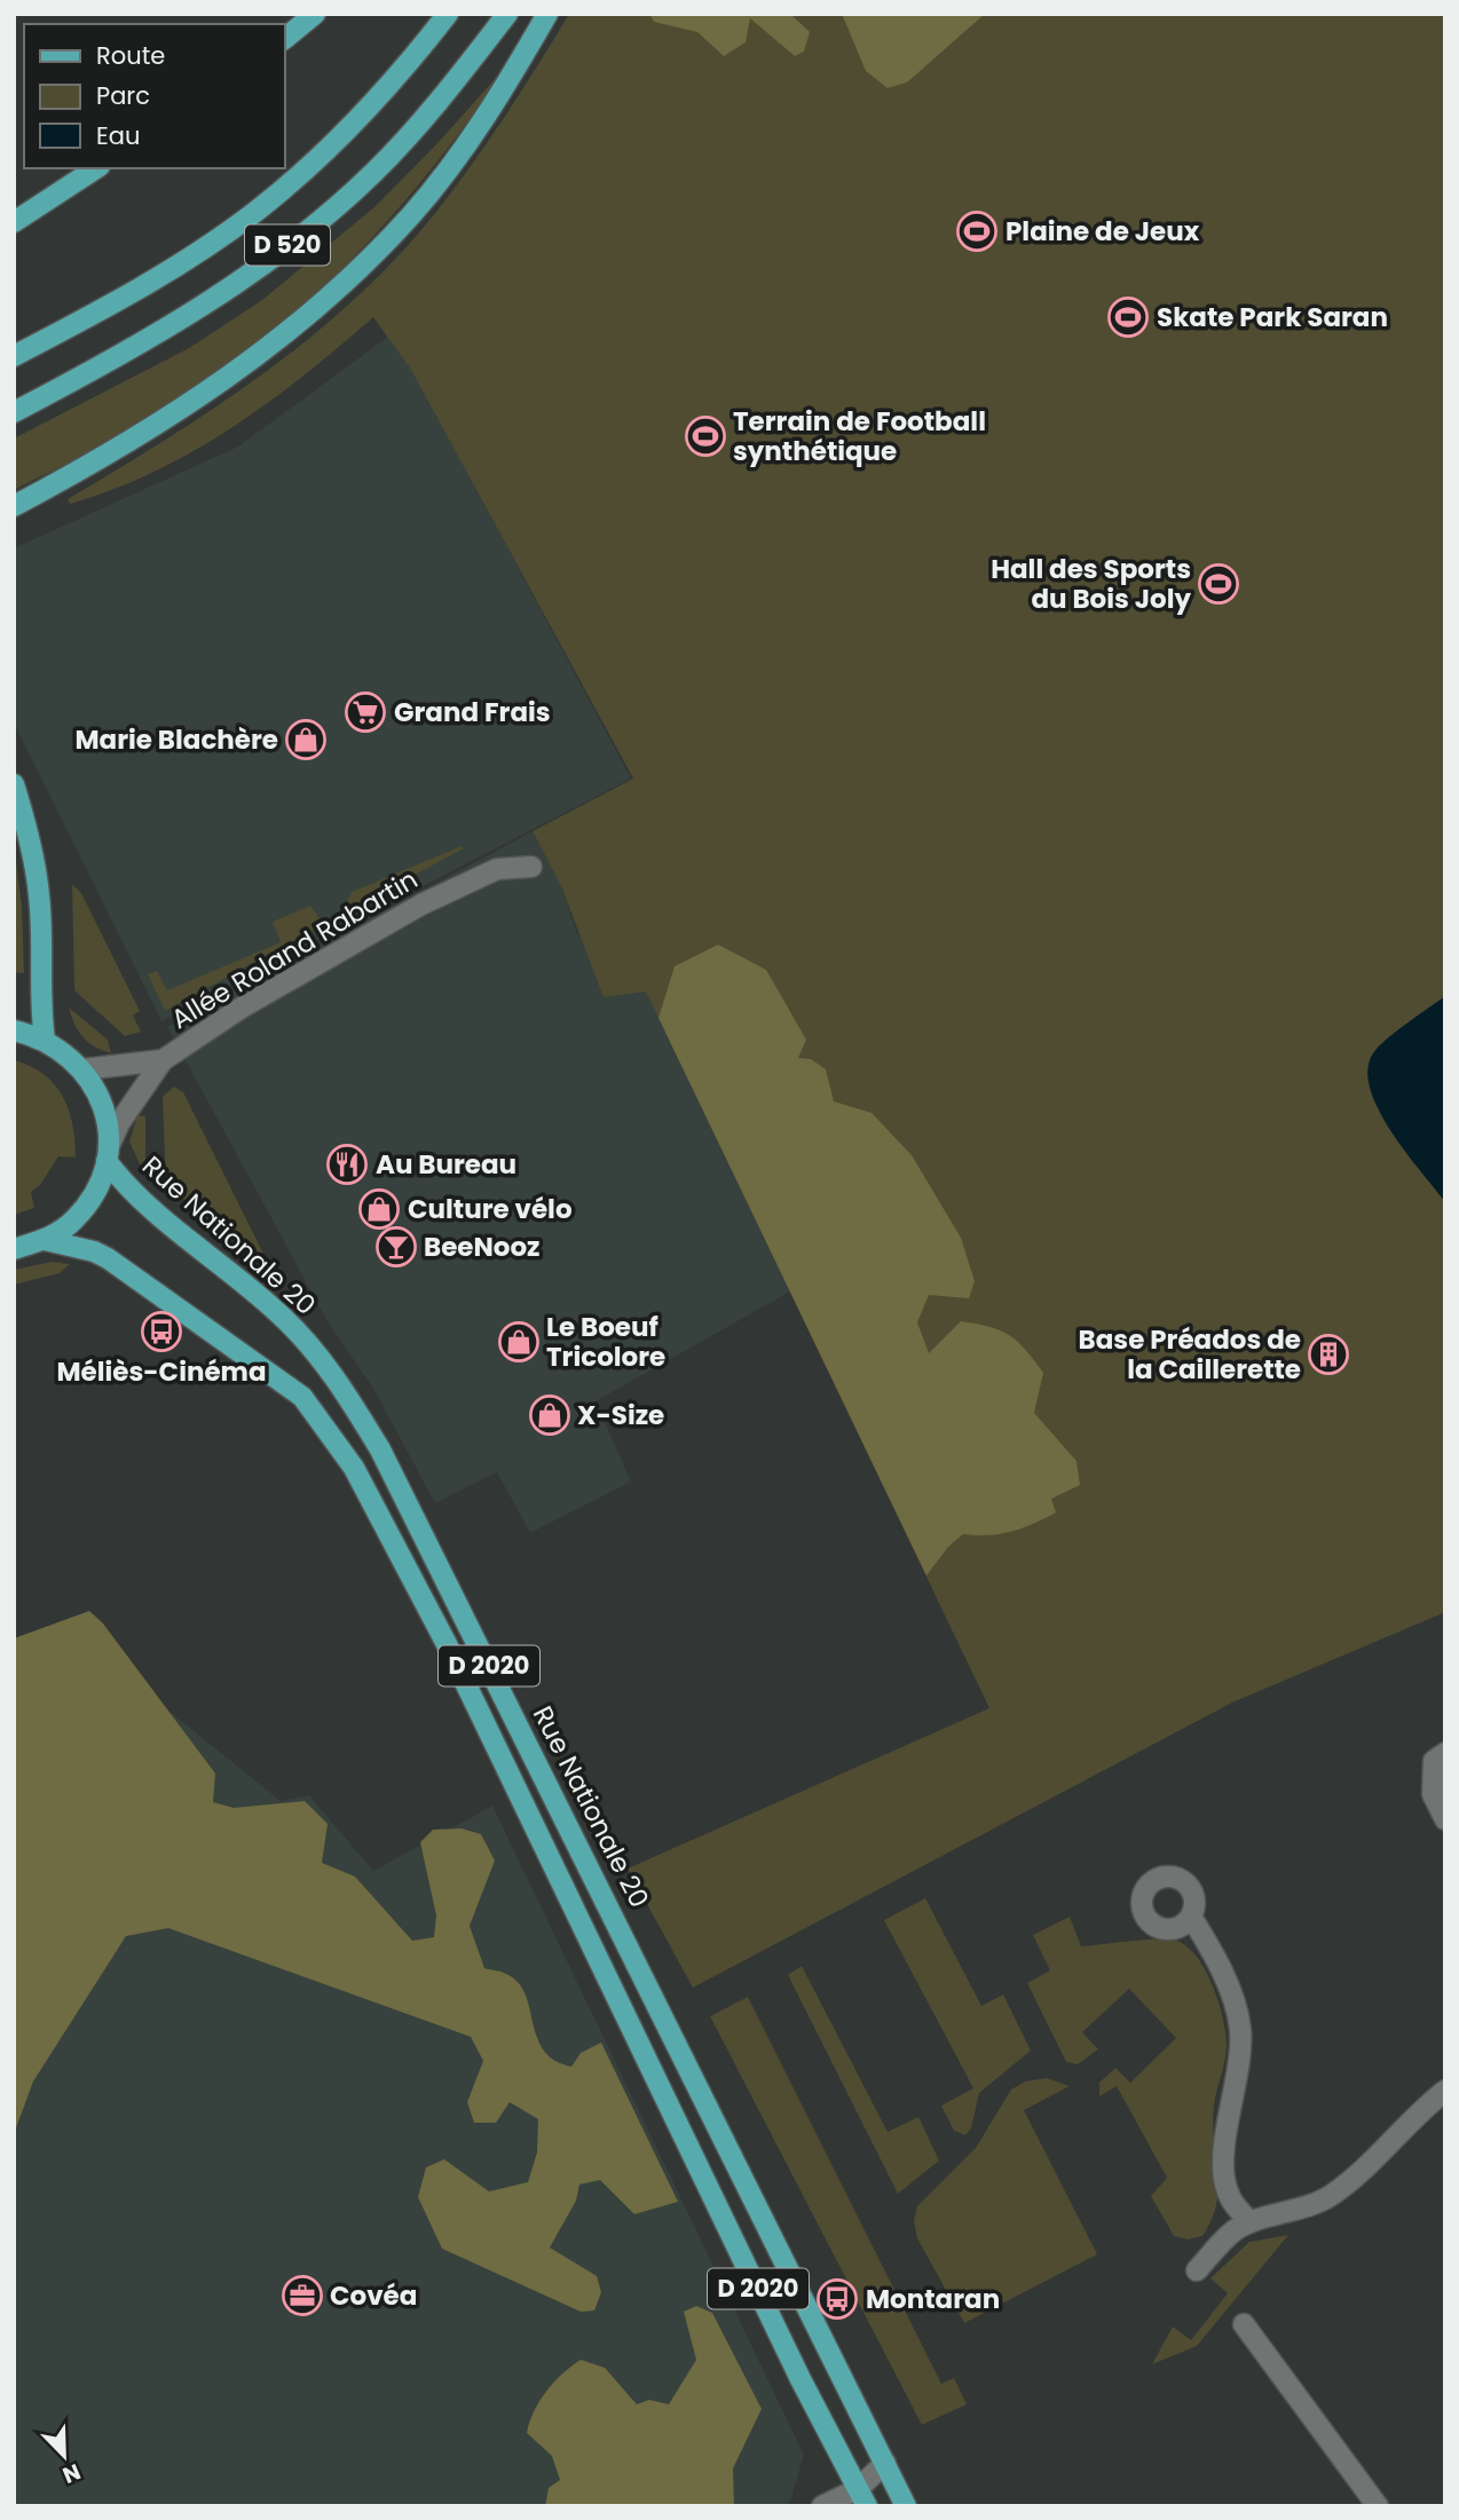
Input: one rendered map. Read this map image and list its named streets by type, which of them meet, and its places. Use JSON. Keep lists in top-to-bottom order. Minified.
{"streets":{"main road":["D 520","Rue Nationale 20","D 2020"],"street":["Allée Roland Rabartin"]},"crossings":[["Allée Roland Rabartin","Rue Nationale 20"],["Rue Nationale 20","D 2020"]],"places":{"sports":["Plaine de Jeux","Skate Park Saran","Terrain de Football synthétique","Hall des Sports du Bois Joly"],"supermarket":["Grand Frais"],"shop":["Marie Blachère","Culture vélo","Le Boeuf Tricolore","X-Size"],"restaurant":["Au Bureau"],"bar":["BeeNooz"],"bus stop":["Méliès-Cinéma","Montaran"],"building":["Base Préados de la Caillerette"],"office":["Covéa"]},"legend":["Route","Parc","Eau"],"north":"bottom right"}
